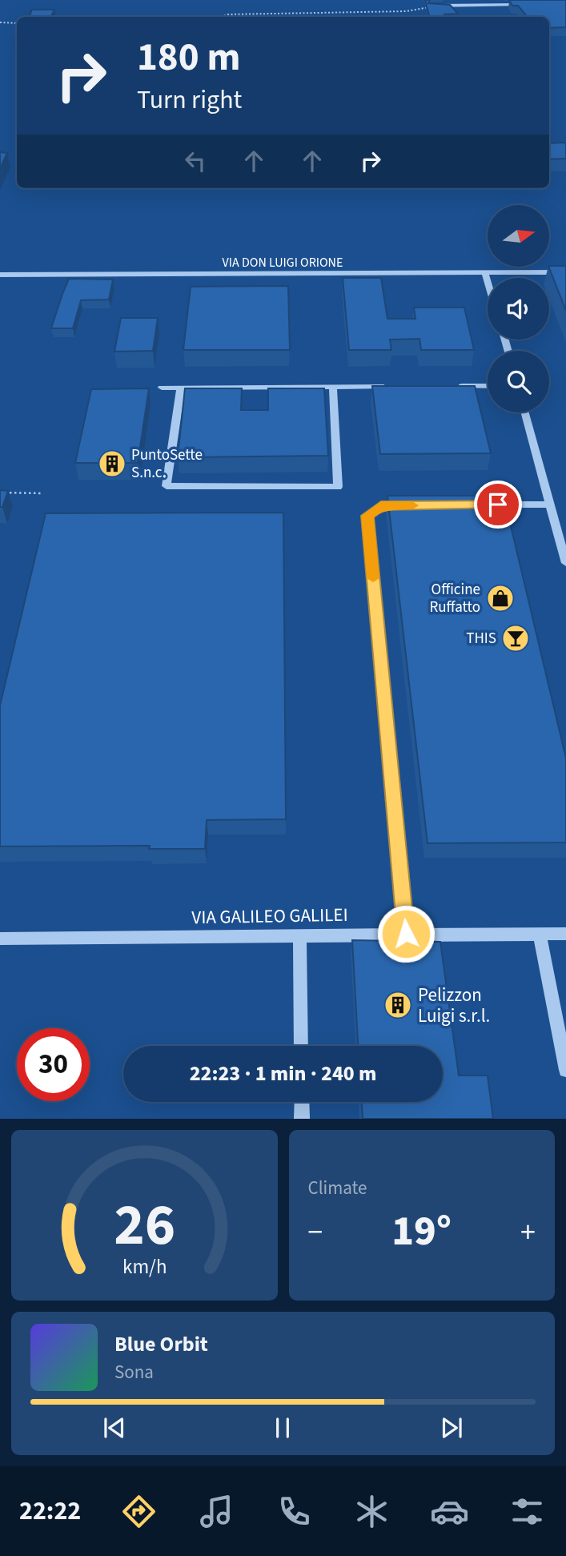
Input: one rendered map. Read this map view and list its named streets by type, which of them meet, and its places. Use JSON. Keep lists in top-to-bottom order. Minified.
{"streets":{"street":["VIA DON LUIGI ORIONE","VIA GALILEO GALILEI"]},"places":{"building":["PuntoSette S.n.c.","Pelizzon Luigi s.r.l."],"shop":["Officine Ruffatto"],"bar":["THIS"]},"north":"right","page":{"turn":["180 m","Turn right"],"limit":"30","trip":"22:23 · 1 min · 240 m","tile":"Climate","heat":["−","19°","+"],"song":["Blue Orbit","Sona"],"tabs":"22:22","gauge":["26","km/h"]}}
